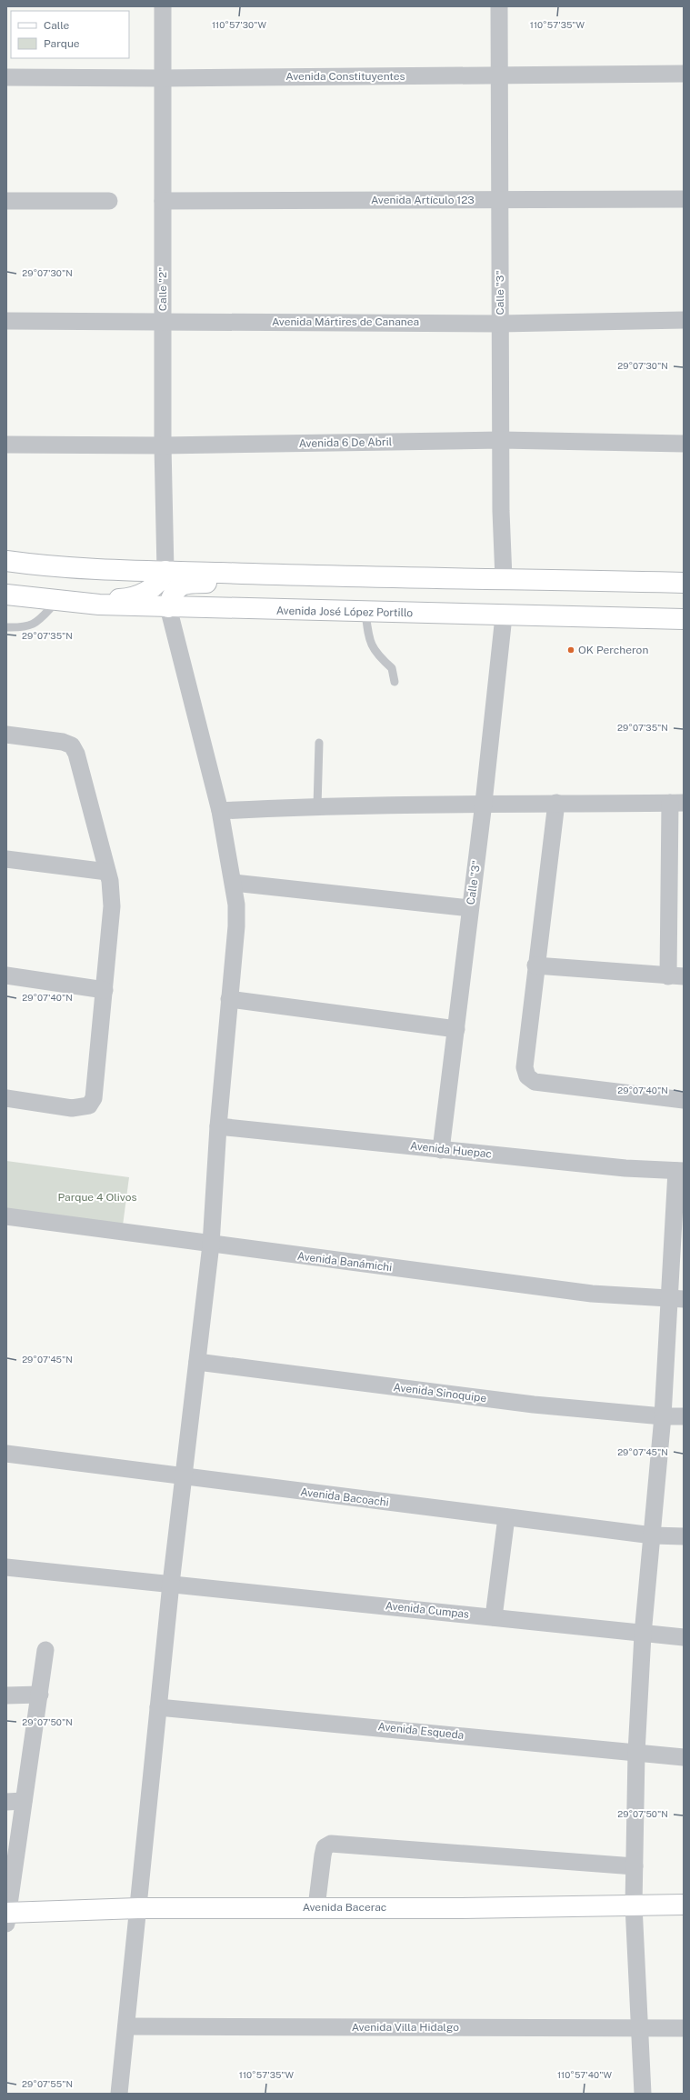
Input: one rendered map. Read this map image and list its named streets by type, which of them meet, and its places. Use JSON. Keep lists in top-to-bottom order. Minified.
{"streets":{"main road":["Avenida José López Portillo","Avenida Bacerac"],"street":["Avenida Constituyentes","Avenida Artículo 123","Calle \"2\"","Calle \"3\"","Avenida Mártires de Cananea","Avenida 6 De Abril","Avenida Huepac","Avenida Banámichi","Avenida Sinoquipe","Avenida Bacoachi","Avenida Cumpas","Avenida Esqueda","Avenida Villa Hidalgo"]},"crossings":[["Avenida Constituyentes","Calle \"2\""],["Avenida Constituyentes","Calle \"3\""],["Avenida Artículo 123","Calle \"2\""],["Avenida Artículo 123","Calle \"3\""],["Calle \"2\"","Avenida Mártires de Cananea"],["Calle \"2\"","Avenida 6 De Abril"],["Calle \"3\"","Avenida Mártires de Cananea"],["Calle \"3\"","Avenida 6 De Abril"],["Calle \"3\"","Avenida José López Portillo"],["Calle \"3\"","Avenida Huepac"]],"parks":["Parque 4 Olivos"],"places":["OK Percheron"],"legend":["Calle","Parque"],"coordinates":["110°57'30\"W","110°57'35\"W","29°07'30\"N","29°07'35\"N","29°07'40\"N","29°07'45\"N","29°07'50\"N","110°57'40\"W","29°07'55\"N"]}
